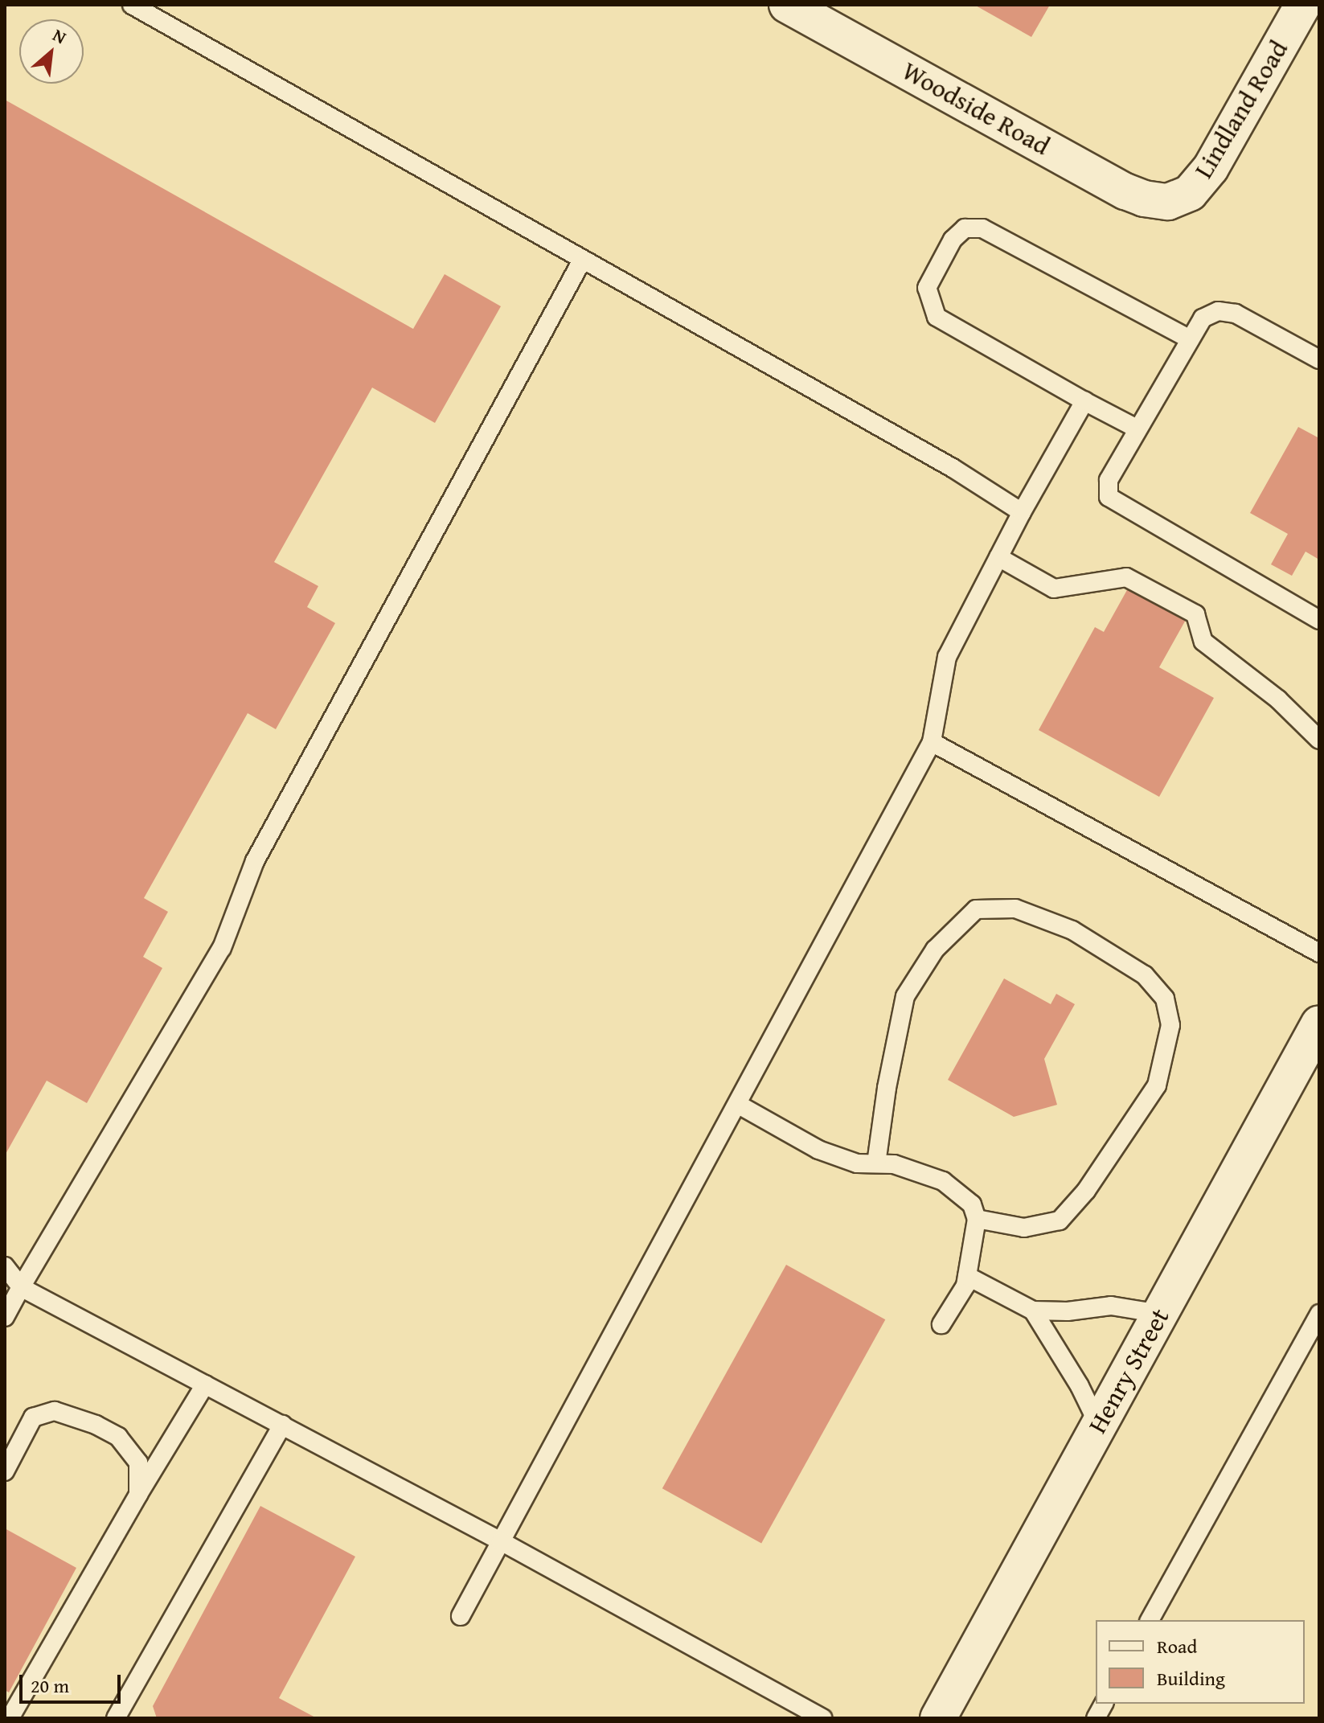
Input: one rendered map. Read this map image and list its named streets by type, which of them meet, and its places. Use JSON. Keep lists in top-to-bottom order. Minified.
{"streets":{"main road":["Woodside Road","Lindland Road","Henry Street"]},"crossings":[["Woodside Road","Lindland Road"]],"legend":["Road","Building"],"scale_bar":"20 m","north":"top right"}
